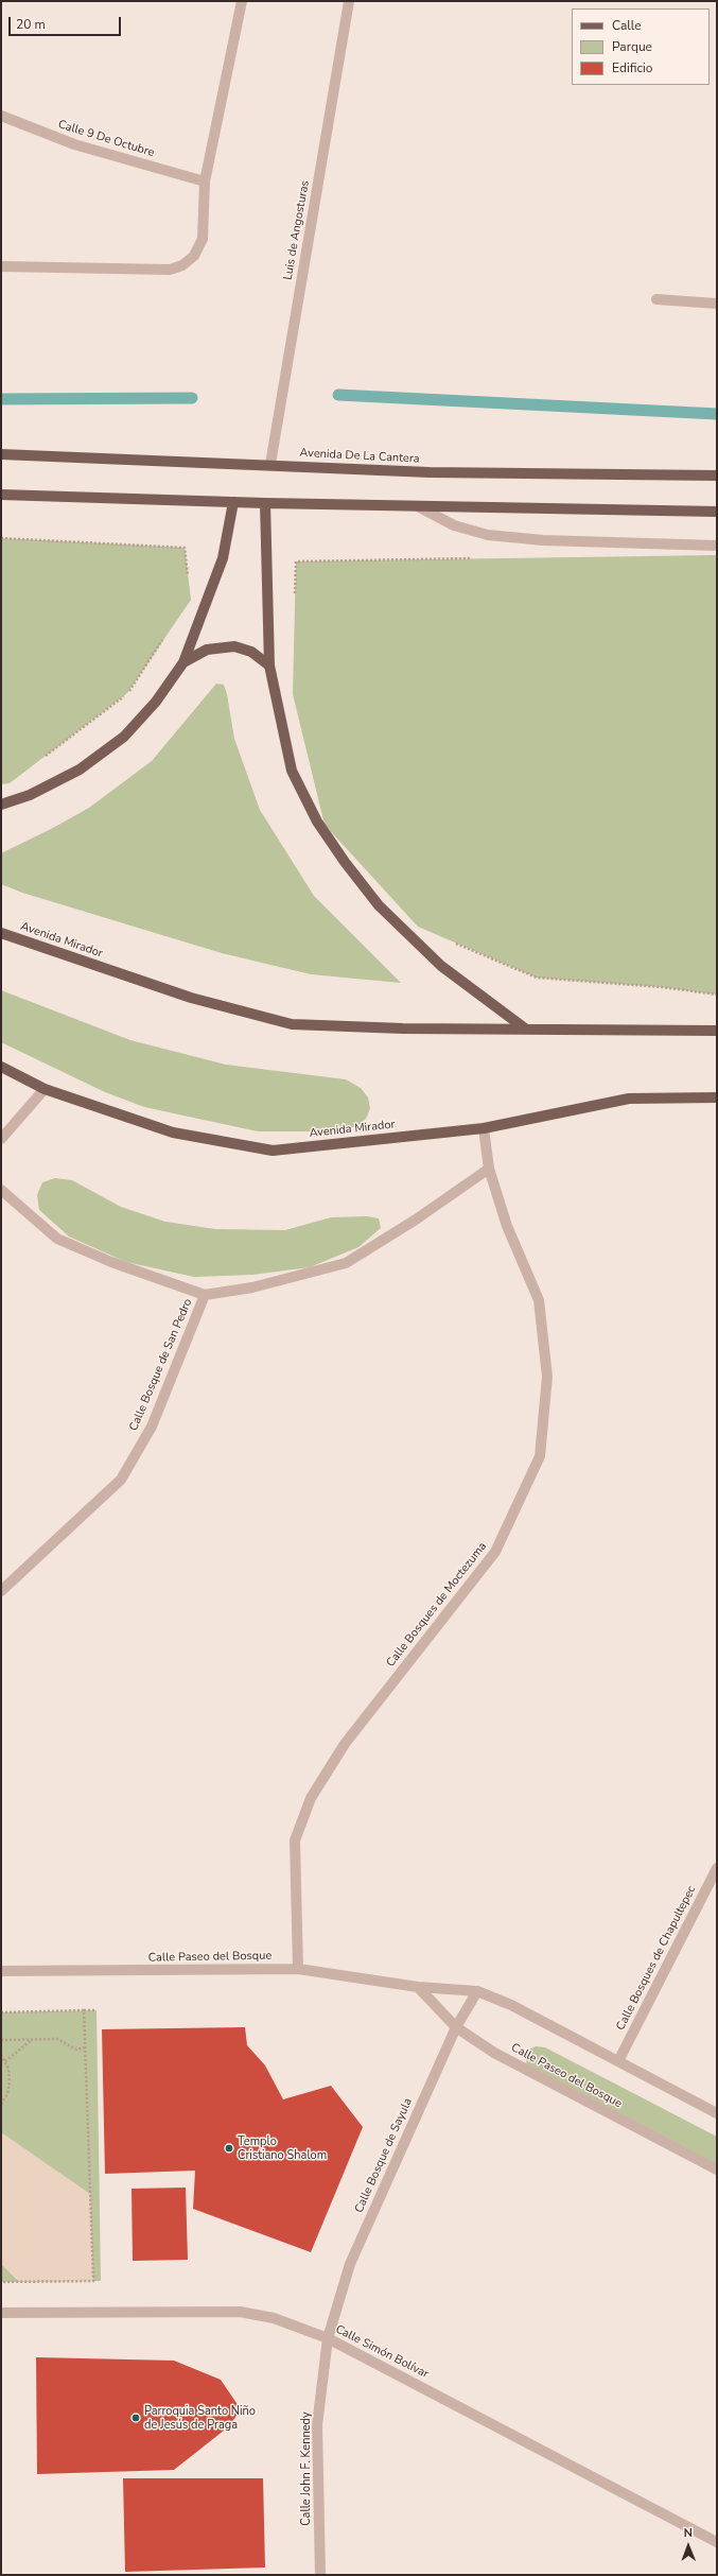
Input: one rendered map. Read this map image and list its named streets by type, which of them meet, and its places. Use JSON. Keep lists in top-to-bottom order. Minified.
{"streets":{"main road":["Avenida De La Cantera","Avenida Mirador"],"street":["Calle 9 De Octubre","Luis de Angosturas","Calle Bosque de San Pedro","Calle Bosques de Moctezuma","Calle Paseo del Bosque","Calle Bosques de Chapultepec","Calle Bosque de Sayula","Calle Simón Bolívar","Calle John F. Kennedy"]},"crossings":[["Luis de Angosturas","Avenida De La Cantera"],["Avenida Mirador","Calle Bosques de Moctezuma"],["Calle Bosques de Moctezuma","Calle Paseo del Bosque"],["Calle Paseo del Bosque","Calle Bosques de Chapultepec"],["Calle Paseo del Bosque","Calle Bosque de Sayula"],["Calle Bosque de Sayula","Calle Simón Bolívar"],["Calle Bosque de Sayula","Calle John F. Kennedy"],["Calle Simón Bolívar","Calle John F. Kennedy"]],"places":["Templo Cristiano Shalom","Parroquia Santo Niño de Jesús de Praga"],"legend":["Calle","Parque","Edificio"],"scale_bar":"20 m","north":"top"}
